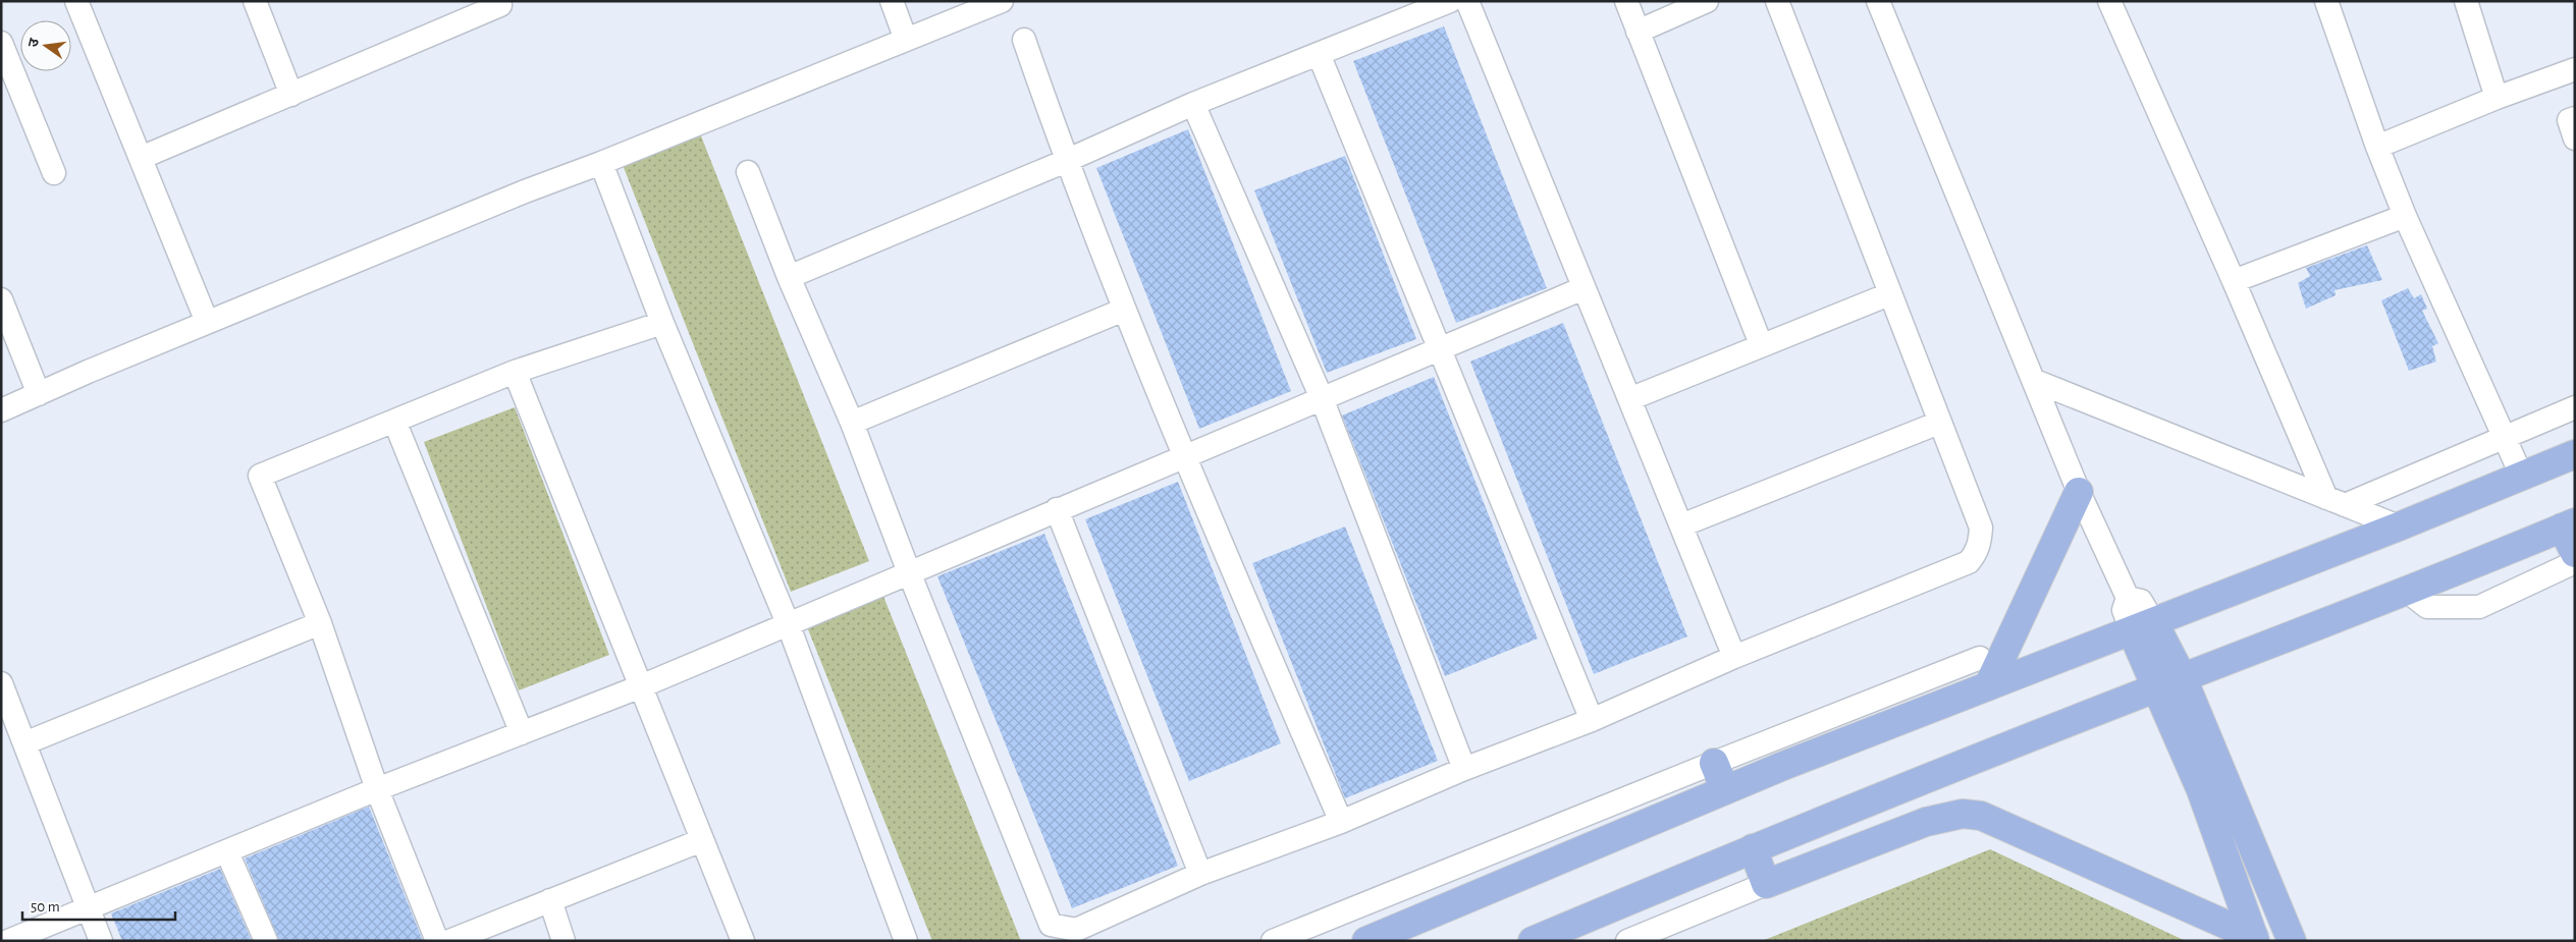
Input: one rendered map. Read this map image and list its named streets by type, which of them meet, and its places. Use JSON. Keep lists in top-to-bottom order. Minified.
{"scale_bar":"50 m","north":"left"}
